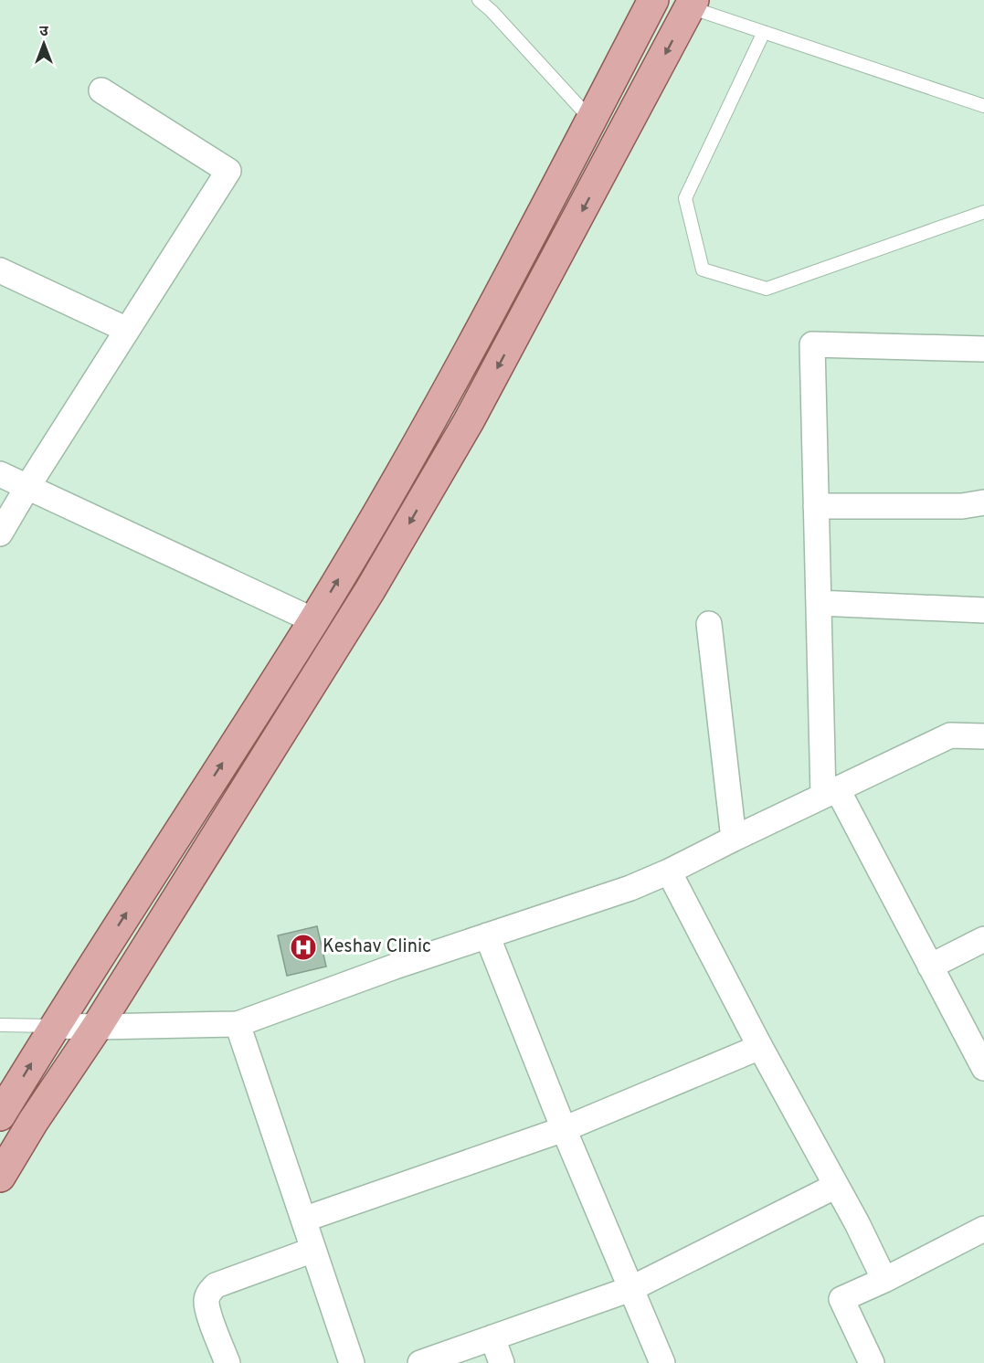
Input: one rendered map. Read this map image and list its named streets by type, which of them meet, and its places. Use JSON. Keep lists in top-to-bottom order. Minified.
{"places":{"hospital":["Keshav Clinic"]},"north":"top"}
